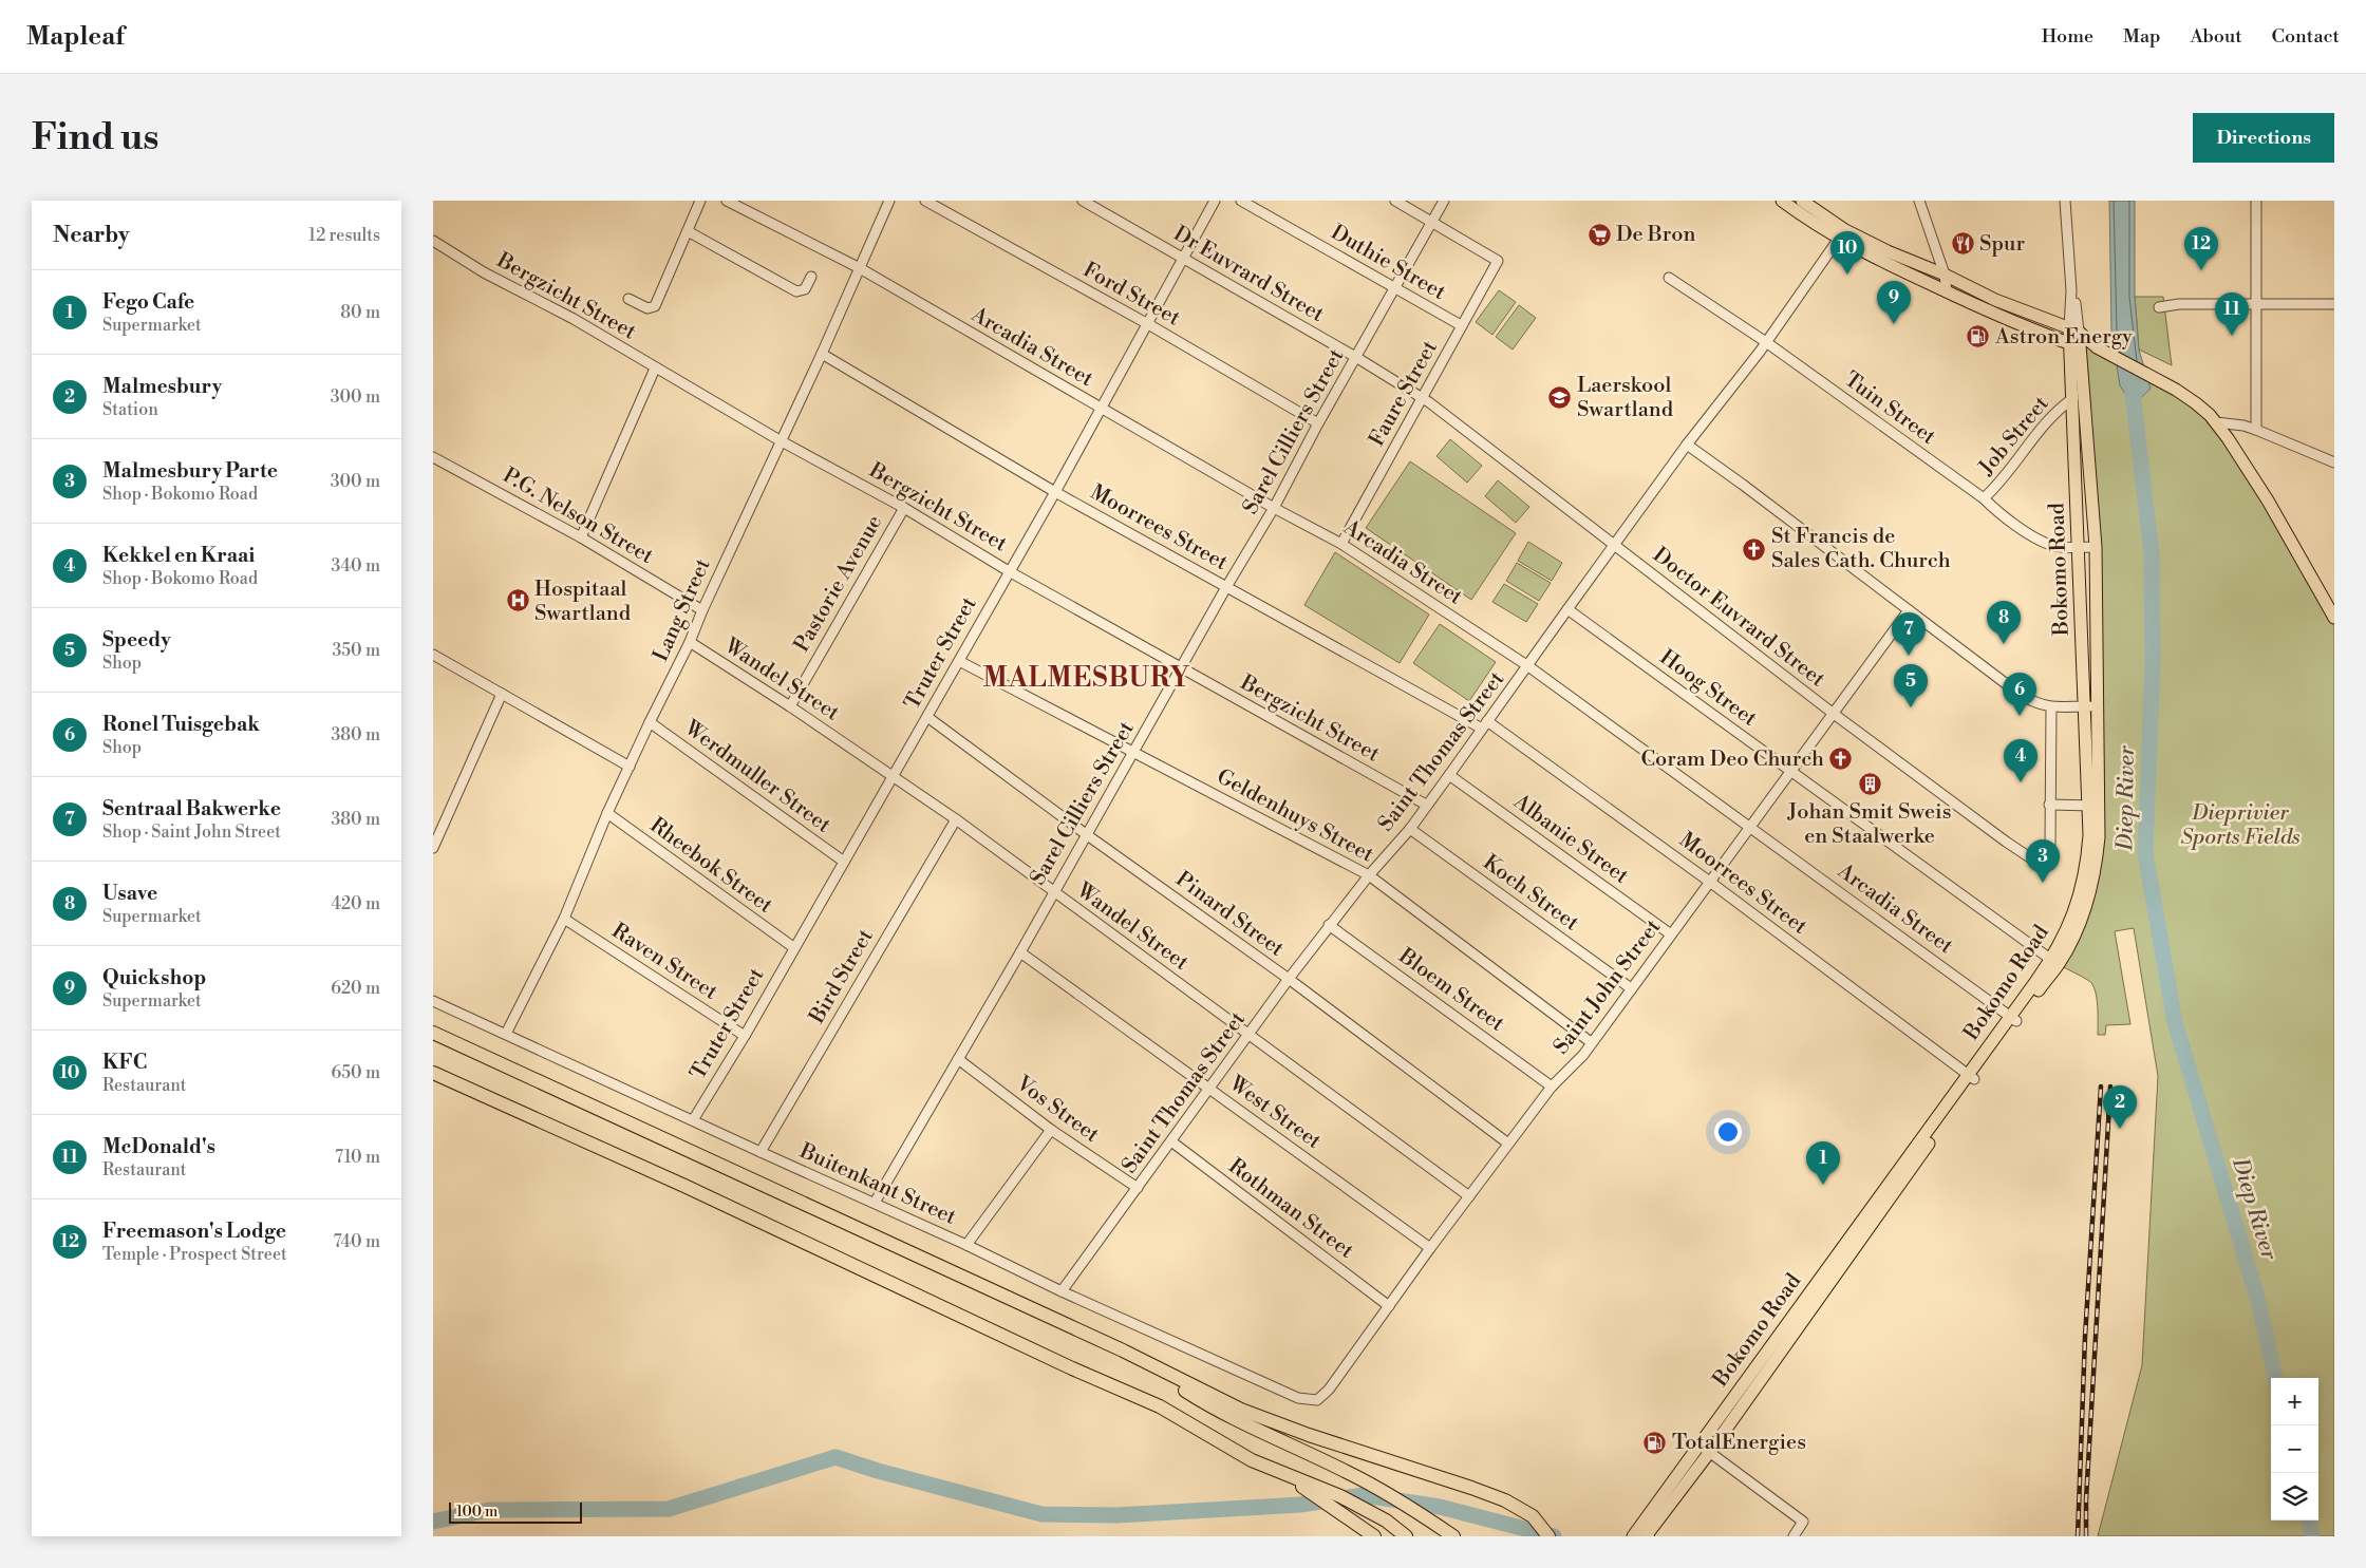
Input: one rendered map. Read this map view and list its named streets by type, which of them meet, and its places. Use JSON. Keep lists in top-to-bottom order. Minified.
{"streets":{"main road":["Bokomo Road"],"street":["Duthie Street","Dr Euvrard Street","Ford Street","Bergzicht Street","Arcadia Street","Faure Street","Tuin Street","Sarel Cilliers Street","Job Street","P.G. Nelson Street","Moorrees Street","Pastorie Avenue","Lang Street","Doctor Euvrard Street","Truter Street","Wandel Street","Hoog Street","Saint Thomas Street","Werdmuller Street","Geldenhuys Street","Albanie Street","Rheebok Street","Koch Street","Pinard Street","Raven Street","Bird Street","Saint John Street","Bloem Street","Vos Street","West Street","Buitenkant Street","Rothman Street"]},"crossings":[["Duthie Street","Faure Street"],["Duthie Street","Sarel Cilliers Street"],["Dr Euvrard Street","Faure Street"],["Dr Euvrard Street","Sarel Cilliers Street"],["Dr Euvrard Street","Doctor Euvrard Street"],["Dr Euvrard Street","Truter Street"],["Ford Street","Sarel Cilliers Street"],["Ford Street","Truter Street"],["Bergzicht Street","Sarel Cilliers Street"],["Bergzicht Street","Pastorie Avenue"],["Bergzicht Street","Lang Street"],["Bergzicht Street","Truter Street"],["Bergzicht Street","Saint Thomas Street"],["Arcadia Street","Faure Street"],["Arcadia Street","Sarel Cilliers Street"],["Arcadia Street","Bokomo Road"],["Arcadia Street","Lang Street"],["Arcadia Street","Truter Street"],["Arcadia Street","Saint Thomas Street"],["Arcadia Street","Saint John Street"],["Faure Street","Sarel Cilliers Street"],["Faure Street","Doctor Euvrard Street"],["Tuin Street","Job Street"],["Tuin Street","Bokomo Road"],["Tuin Street","Saint Thomas Street"],["Sarel Cilliers Street","Moorrees Street"],["Sarel Cilliers Street","Wandel Street"],["Sarel Cilliers Street","Geldenhuys Street"],["Sarel Cilliers Street","Pinard Street"],["Sarel Cilliers Street","Vos Street"],["Sarel Cilliers Street","West Street"],["Sarel Cilliers Street","Buitenkant Street"],["Job Street","Bokomo Road"],["P.G. Nelson Street","Lang Street"],["Moorrees Street","Bokomo Road"],["Moorrees Street","Lang Street"],["Moorrees Street","Truter Street"],["Moorrees Street","Saint Thomas Street"],["Moorrees Street","Saint John Street"],["Bokomo Road","Hoog Street"],["Pastorie Avenue","Wandel Street"],["Lang Street","Wandel Street"],["Lang Street","Werdmuller Street"],["Lang Street","Rheebok Street"],["Lang Street","Raven Street"],["Lang Street","Buitenkant Street"],["Doctor Euvrard Street","Saint Thomas Street"],["Doctor Euvrard Street","Saint John Street"],["Truter Street","Wandel Street"],["Truter Street","Werdmuller Street"],["Truter Street","Geldenhuys Street"],["Truter Street","Rheebok Street"],["Truter Street","Pinard Street"],["Truter Street","Raven Street"],["Truter Street","Buitenkant Street"],["Wandel Street","Saint Thomas Street"],["Wandel Street","Bird Street"],["Wandel Street","Saint John Street"],["Hoog Street","Saint Thomas Street"],["Hoog Street","Saint John Street"],["Saint Thomas Street","Geldenhuys Street"],["Saint Thomas Street","Albanie Street"],["Saint Thomas Street","Koch Street"],["Saint Thomas Street","Pinard Street"],["Saint Thomas Street","Bloem Street"],["Saint Thomas Street","Vos Street"],["Saint Thomas Street","West Street"],["Saint Thomas Street","Buitenkant Street"],["Saint Thomas Street","Rothman Street"],["Geldenhuys Street","Saint John Street"],["Albanie Street","Saint John Street"],["Koch Street","Saint John Street"],["Pinard Street","Saint John Street"],["Bird Street","Buitenkant Street"],["Saint John Street","Bloem Street"],["Saint John Street","West Street"],["Saint John Street","Buitenkant Street"],["Saint John Street","Rothman Street"]],"districts":["MALMESBURY"],"water":["Diep River"],"parks":["Dieprivier Sports Fields"],"places":{"supermarket":["De Bron"],"restaurant":["Spur"],"fuel station":["Astron Energy","TotalEnergies"],"school or university":["Laerskool Swartland"],"church":["St Francis de Sales Cath. Church","Coram Deo Church"],"hospital":["Hospitaal Swartland"],"building":["Johan Smit Sweis en Staalwerke"]},"scale_bar":"100 m","page":{"header":"Mapleaf","nav":["Home","Map","About","Contact"],"buttons":"Directions","title":"Find us","heading":["Nearby","12 results"],"pins":["12","10","9","11","8","7","5","6","4","3","2","1"],"list":[{"mark":"1","name":"Fego Cafe","note":"Supermarket","value":"80 m"},{"mark":"2","name":"Malmesbury","note":"Station","value":"300 m"},{"mark":"3","name":"Malmesbury Parte","note":"Shop · Bokomo Road","value":"300 m"},{"mark":"4","name":"Kekkel en Kraai","note":"Shop · Bokomo Road","value":"340 m"},{"mark":"5","name":"Speedy","note":"Shop","value":"350 m"},{"mark":"6","name":"Ronel Tuisgebak","note":"Shop","value":"380 m"},{"mark":"7","name":"Sentraal Bakwerke","note":"Shop · Saint John Street","value":"380 m"},{"mark":"8","name":"Usave","note":"Supermarket","value":"420 m"},{"mark":"9","name":"Quickshop","note":"Supermarket","value":"620 m"},{"mark":"10","name":"KFC","note":"Restaurant","value":"650 m"},{"mark":"11","name":"McDonald's","note":"Restaurant","value":"710 m"},{"mark":"12","name":"Freemason's Lodge","note":"Temple · Prospect Street","value":"740 m"}],"map_buttons":["+","−"],"scale":"100 m"}}
